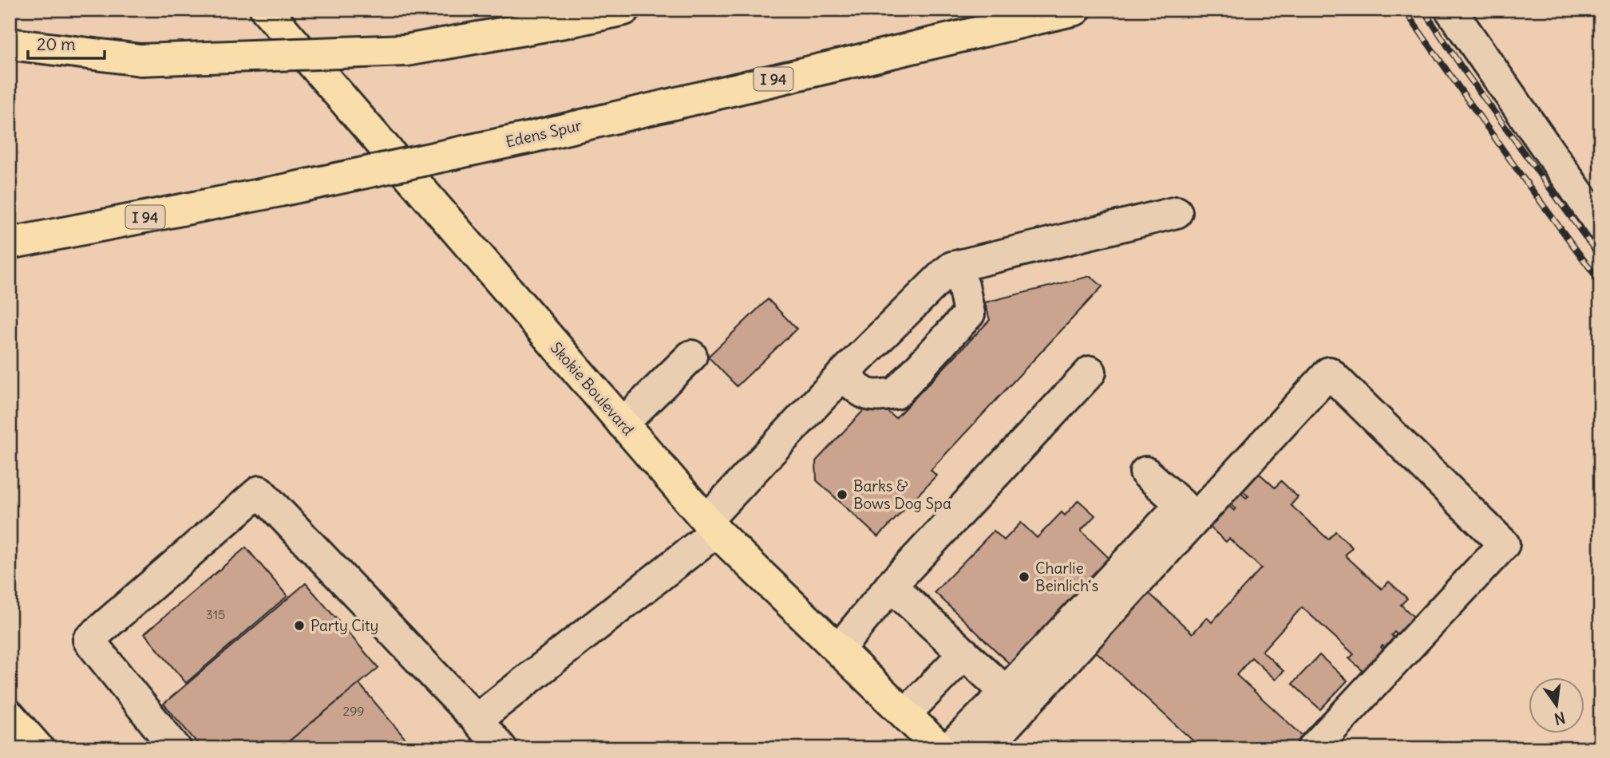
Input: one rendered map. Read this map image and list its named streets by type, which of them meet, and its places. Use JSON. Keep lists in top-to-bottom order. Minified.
{"streets":{"main road":["I 94","Edens Spur","Skokie Boulevard"]},"places":["Barks & Bows Dog Spa","Charlie Beinlich's","Party City"],"house_numbers":["315","299"],"scale_bar":"20 m","north":"bottom"}
